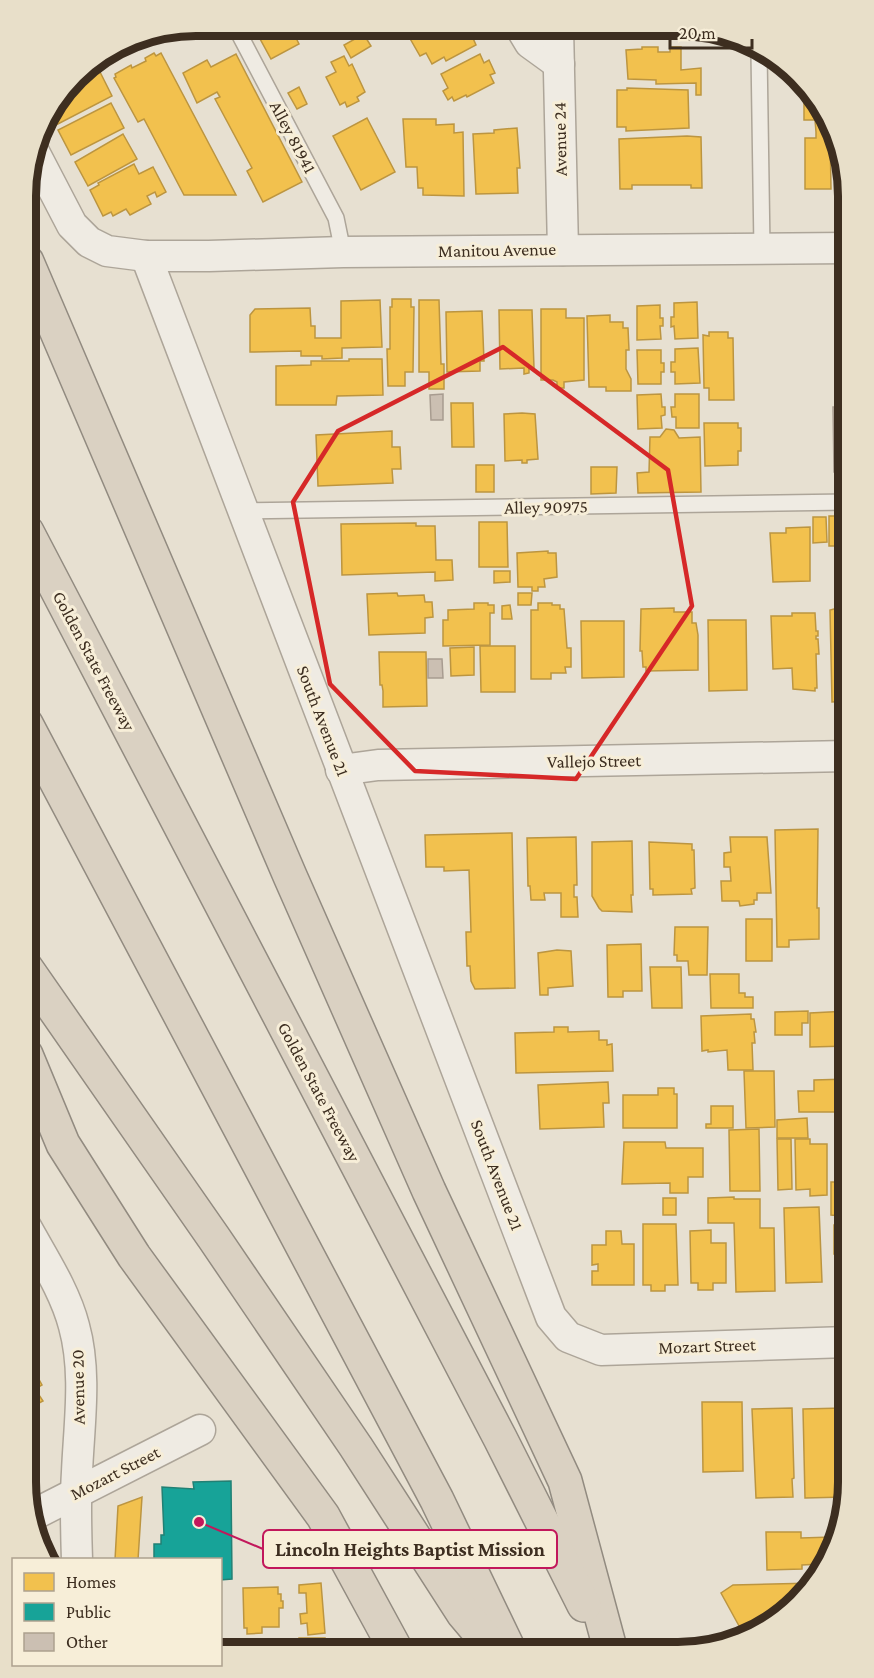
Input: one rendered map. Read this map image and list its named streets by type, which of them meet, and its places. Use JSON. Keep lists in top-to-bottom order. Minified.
{"streets":{"highway":["Golden State Freeway"],"street":["Avenue 24","Manitou Avenue","South Avenue 21","Vallejo Street","Mozart Street","Avenue 20"],"lane":["Alley 81941","Alley 90975"]},"crossings":[["Alley 81941","Manitou Avenue"],["Avenue 24","Manitou Avenue"],["Manitou Avenue","South Avenue 21"],["Alley 90975","South Avenue 21"],["South Avenue 21","Vallejo Street"],["South Avenue 21","Mozart Street"],["Mozart Street","Avenue 20"]],"places":["Lincoln Heights Baptist Mission"],"legend":["Homes","Public","Other"],"scale_bar":"20 m"}
